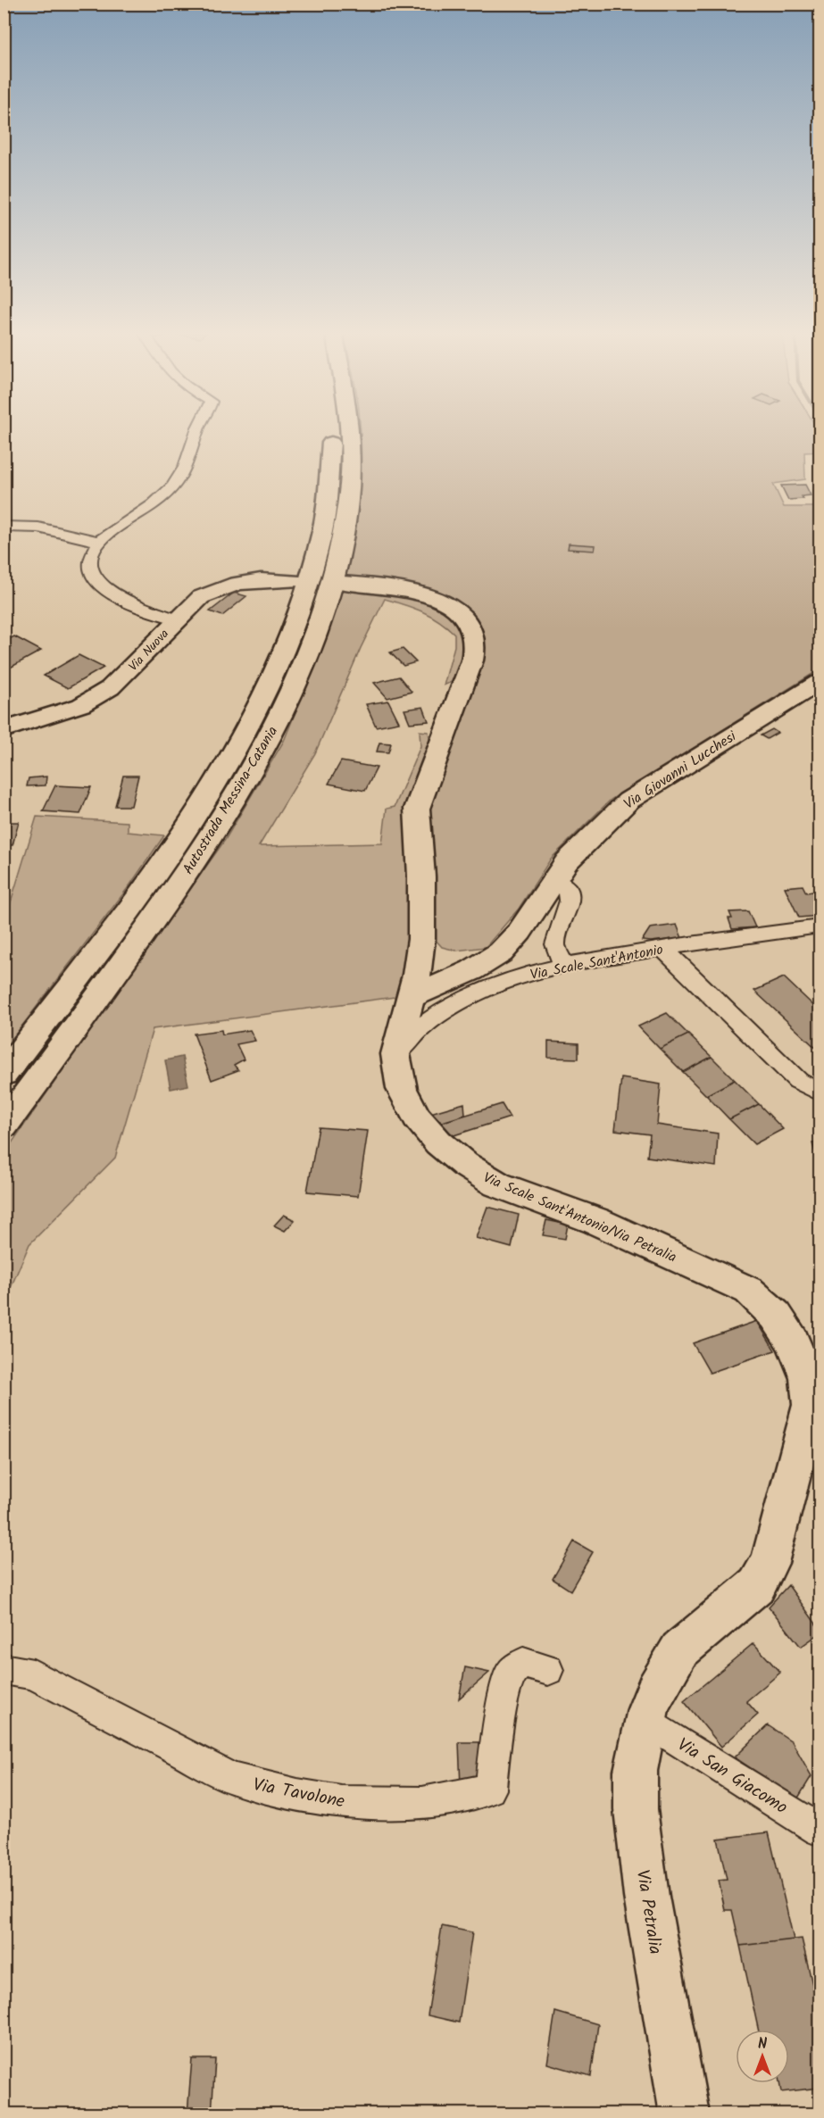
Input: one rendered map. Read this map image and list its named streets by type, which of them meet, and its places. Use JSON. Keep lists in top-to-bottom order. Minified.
{"streets":{"main road":["Via Nuova","Via Giovanni Lucchesi","Autostrada Messina-Catania","Via Scale Sant'Antonio/Via Petralia","Via Petralia"],"street":["Via Scale Sant'Antonio","Via San Giacomo","Via Tavolone"]},"crossings":[["Via Giovanni Lucchesi","Via Scale Sant'Antonio/Via Petralia"],["Via Scale Sant'Antonio","Via Scale Sant'Antonio/Via Petralia"],["Via Scale Sant'Antonio/Via Petralia","Via San Giacomo"],["Via Scale Sant'Antonio/Via Petralia","Via Petralia"],["Via San Giacomo","Via Petralia"]],"north":"top"}
